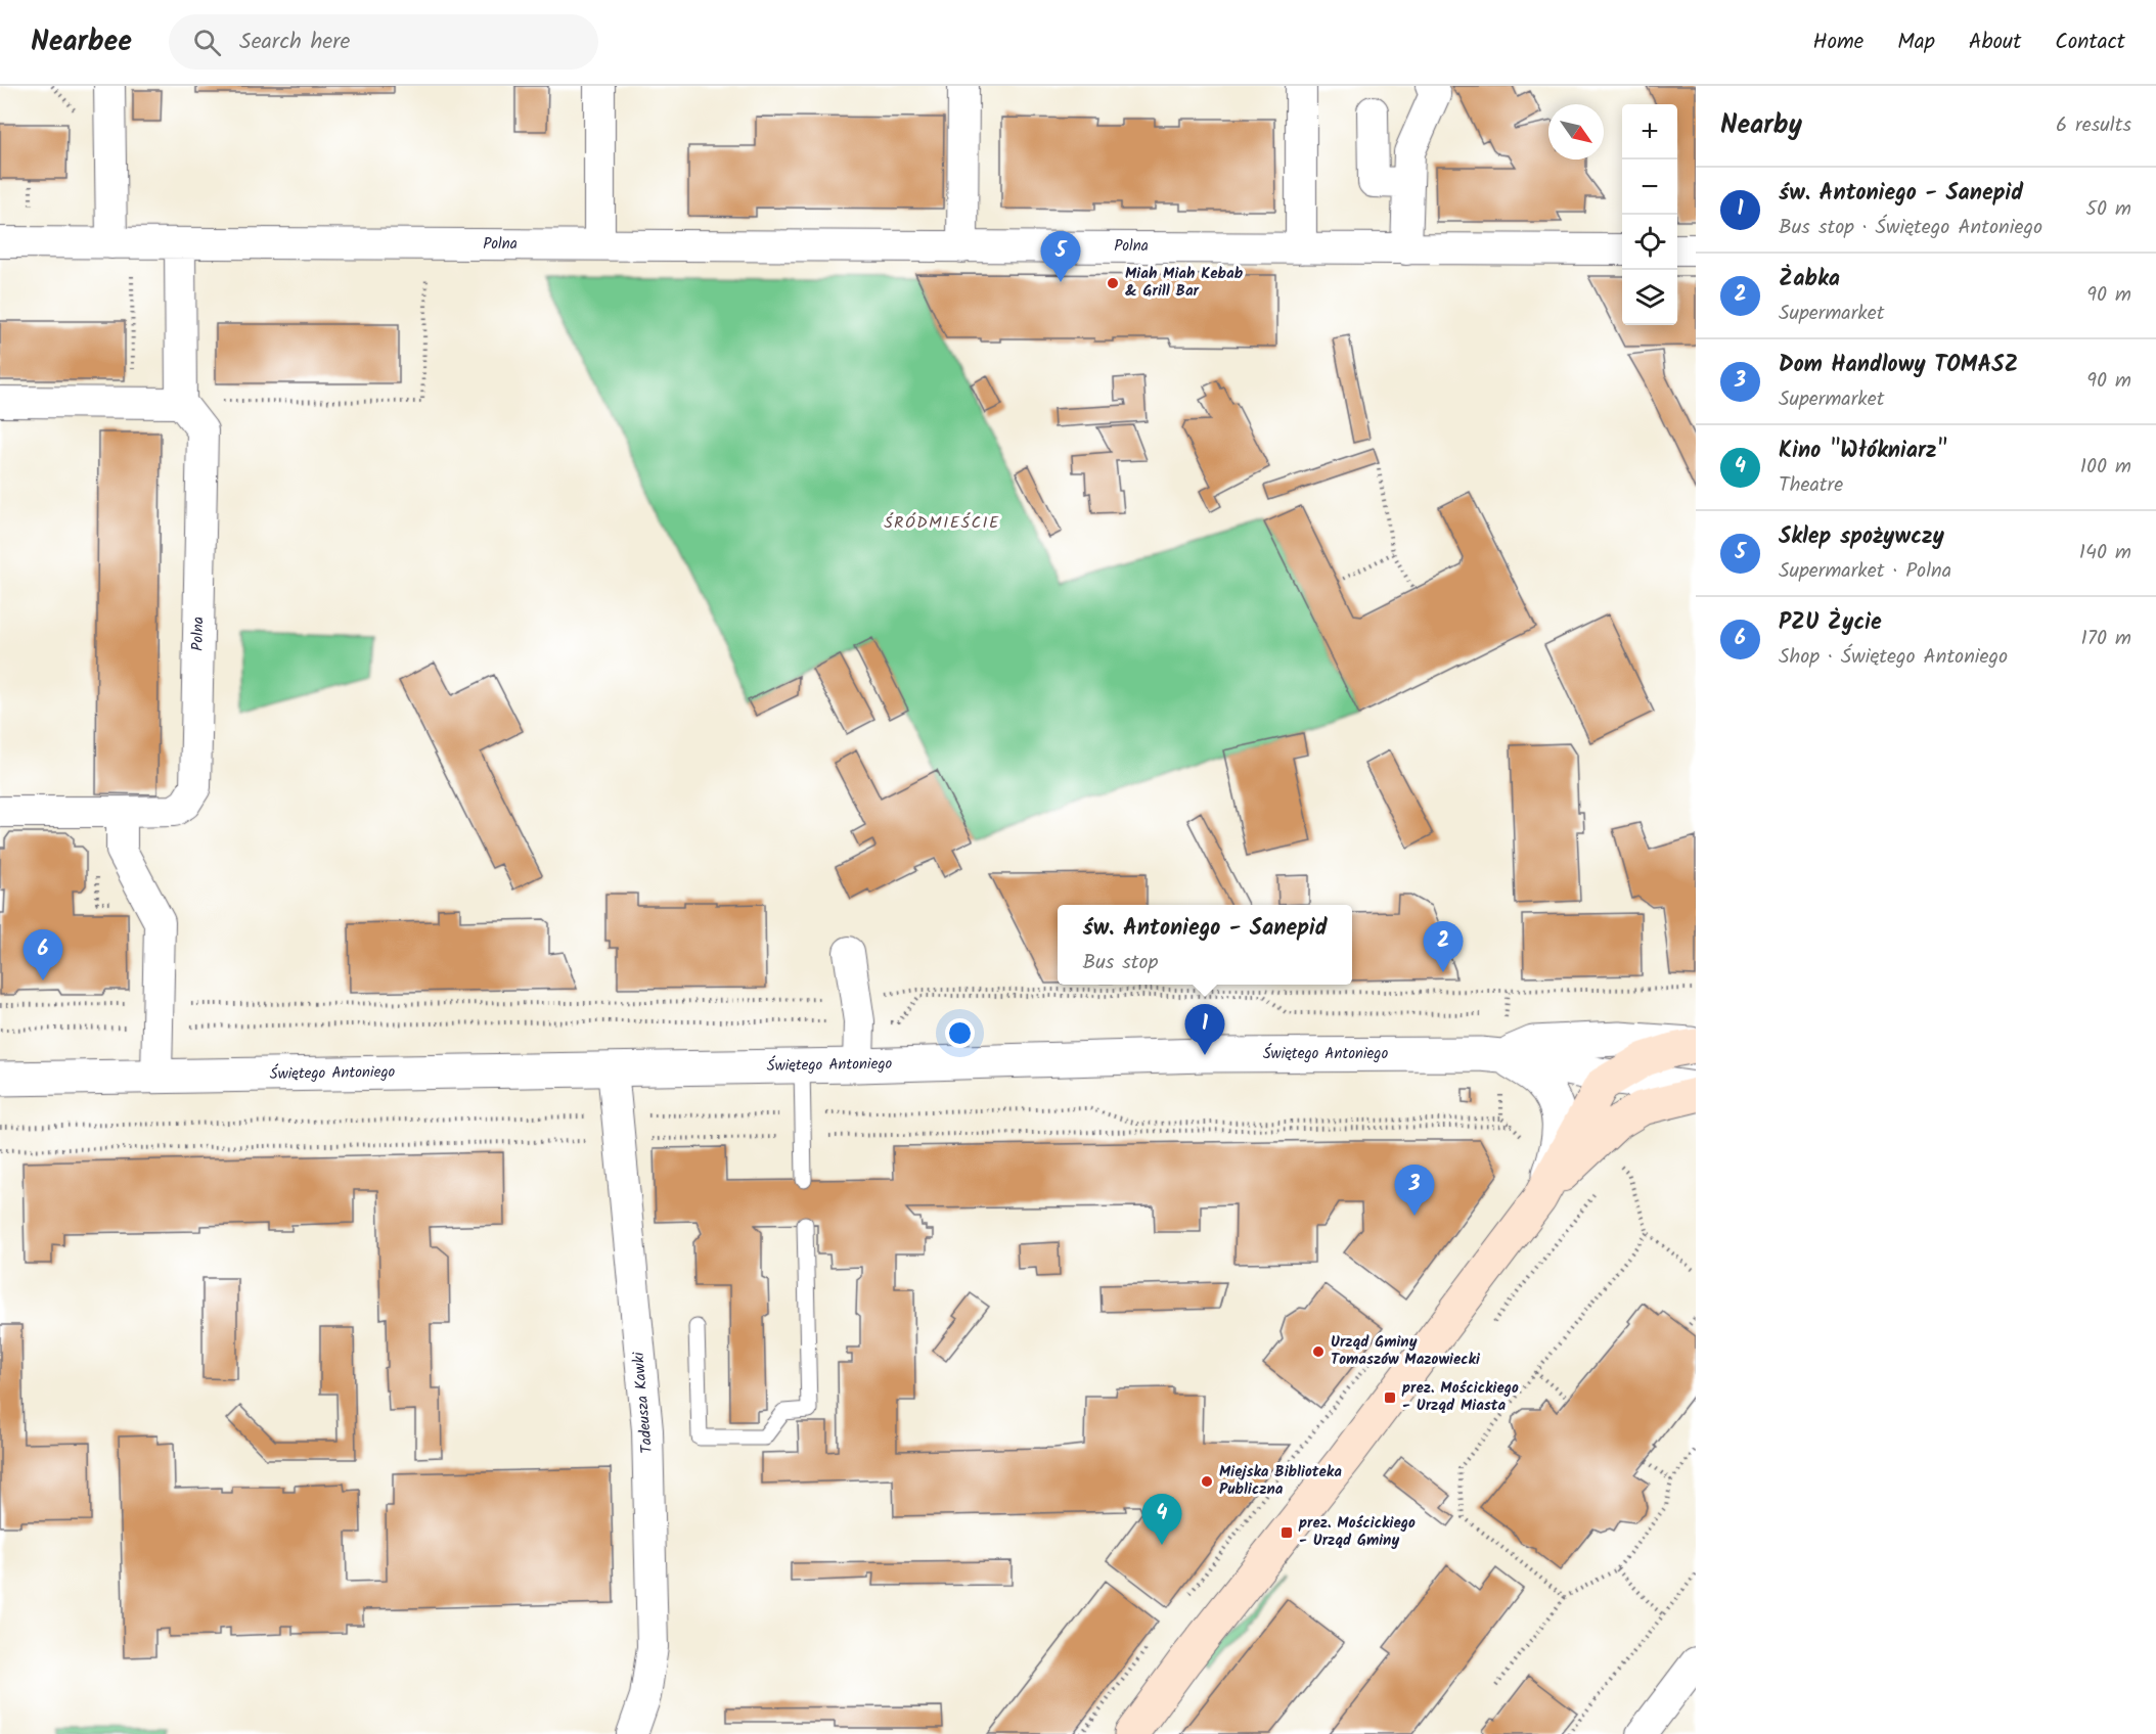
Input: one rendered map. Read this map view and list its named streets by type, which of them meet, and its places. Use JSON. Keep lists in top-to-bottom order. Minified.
{"streets":{"street":["Polna","Świętego Antoniego","Tadeusza Kawki"]},"crossings":[["Świętego Antoniego","Tadeusza Kawki"]],"districts":["ŚRÓDMIEŚCIE"],"places":{"other":["Miah Miah Kebab & Grill Bar","Urząd Gminy Tomaszów Mazowiecki","Miejska Biblioteka Publiczna"],"transit":["prez. Mościckiego - Urząd Miasta","prez. Mościckiego - Urząd Gminy"]},"north":"bottom right","page":{"header":"Nearbee","search":"Search here","nav":["Home","Map","About","Contact"],"heading":["Nearby","6 results"],"map_buttons":["+","−"],"list":[{"mark":"1","name":"św. Antoniego - Sanepid","note":"Bus stop · Świętego Antoniego","value":"50 m"},{"mark":"2","name":"Żabka","note":"Supermarket","value":"90 m"},{"mark":"3","name":"Dom Handlowy TOMASZ","note":"Supermarket","value":"90 m"},{"mark":"4","name":"Kino \"Włókniarz\"","note":"Theatre","value":"100 m"},{"mark":"5","name":"Sklep spożywczy","note":"Supermarket · Polna","value":"140 m"},{"mark":"6","name":"PZU Życie","note":"Shop · Świętego Antoniego","value":"170 m"}],"pins":["5","2","6","1","3","4"],"popup":["św. Antoniego - Sanepid","Bus stop"]}}
